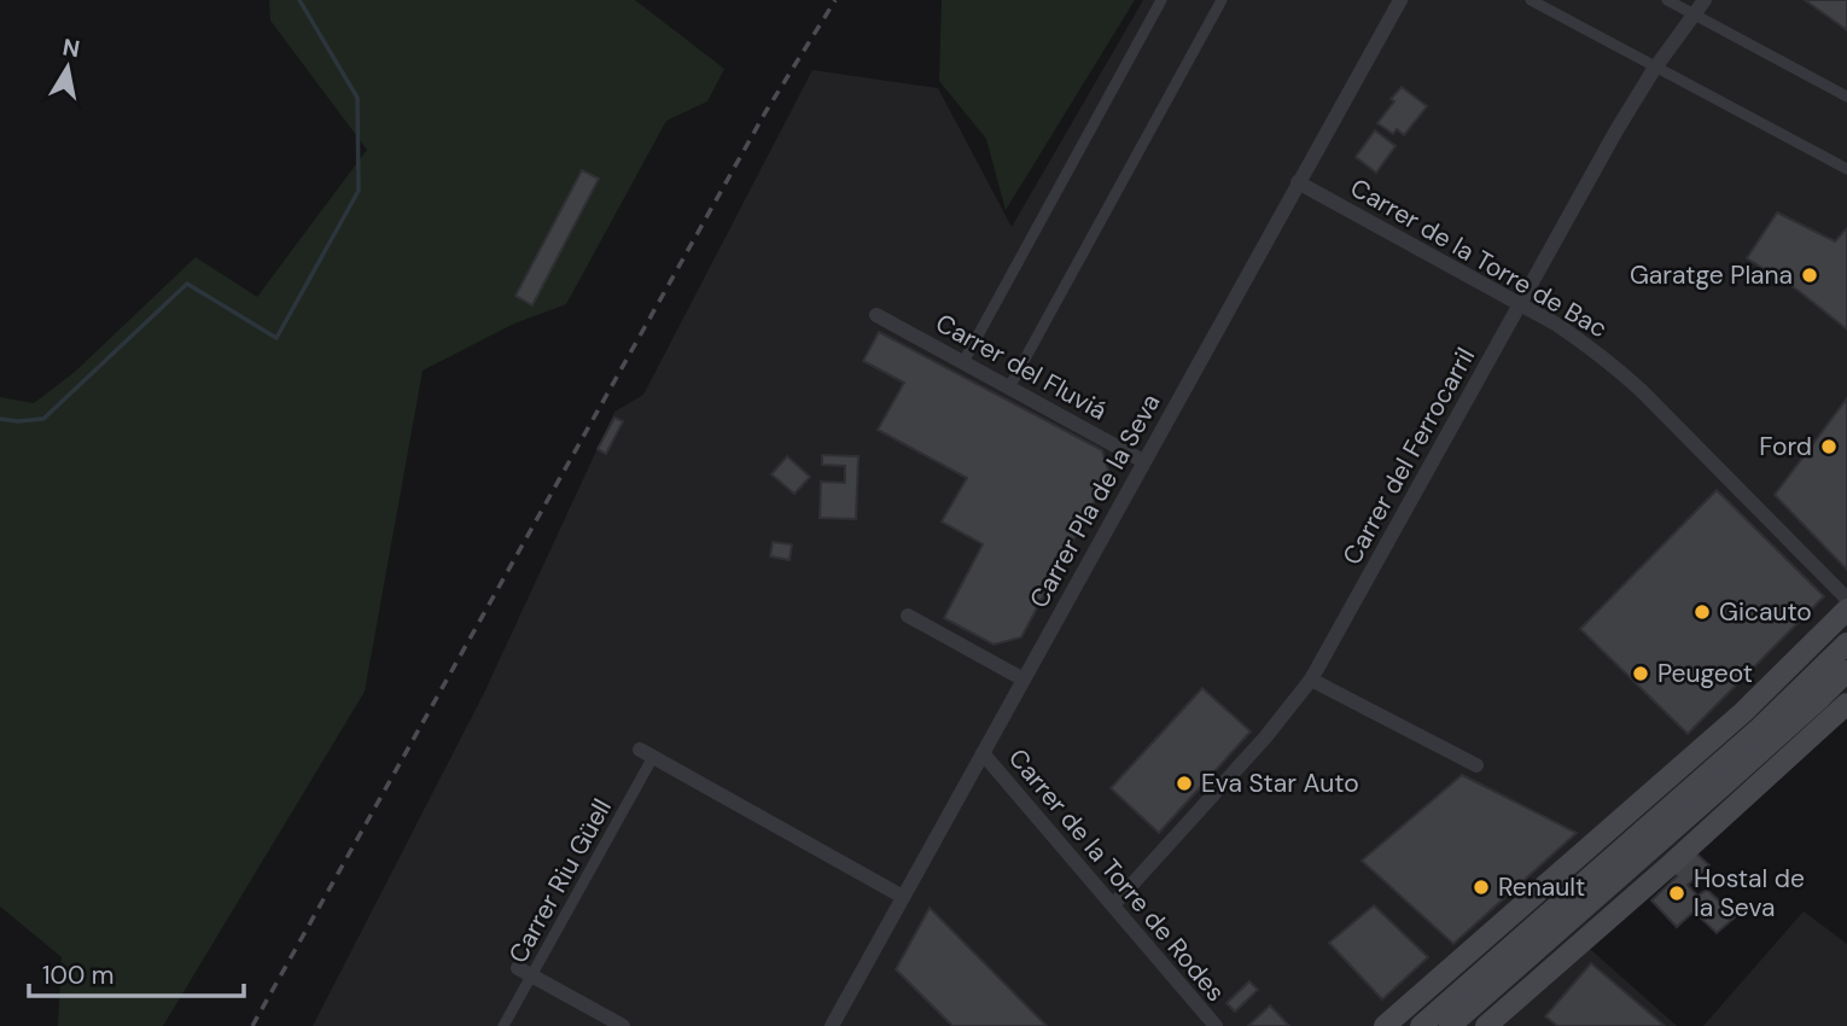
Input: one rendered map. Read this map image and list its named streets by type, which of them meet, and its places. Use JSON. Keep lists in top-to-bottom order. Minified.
{"streets":{"street":["Carrer de la Torre de Bac","Carrer del Fluviá","Carrer del Ferrocarril","Carrer Pla de la Seva","Carrer de la Torre de Rodes","Carrer Riu Güell"]},"crossings":[["Carrer de la Torre de Bac","Carrer del Ferrocarril"],["Carrer de la Torre de Bac","Carrer Pla de la Seva"],["Carrer del Fluviá","Carrer Pla de la Seva"],["Carrer del Ferrocarril","Carrer de la Torre de Rodes"],["Carrer Pla de la Seva","Carrer de la Torre de Rodes"]],"places":["Garatge Plana","Ford","Gicauto","Peugeot","Eva Star Auto","Renault","Hostal de la Seva"],"scale_bar":"100 m","north":"top"}
